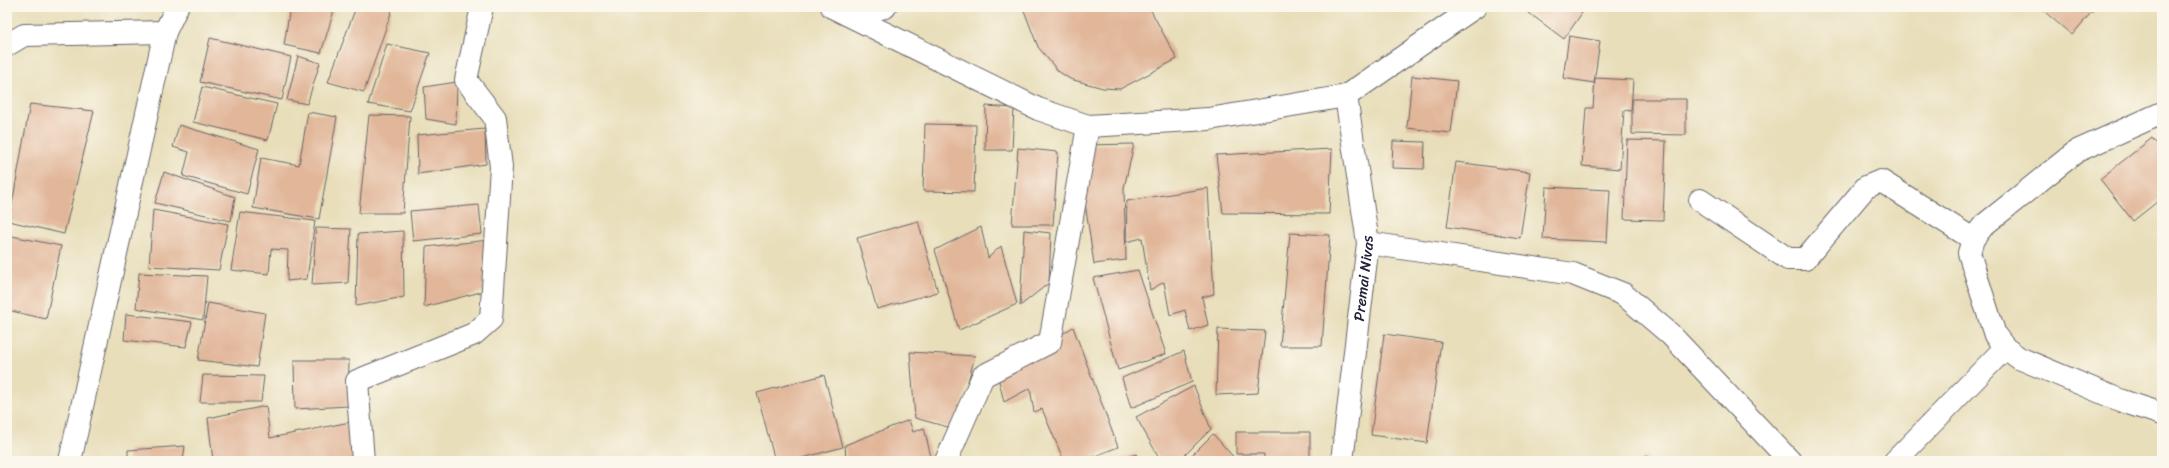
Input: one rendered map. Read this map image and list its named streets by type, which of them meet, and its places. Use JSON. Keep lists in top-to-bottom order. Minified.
{"streets":{"street":["Premai Nivas"]}}
